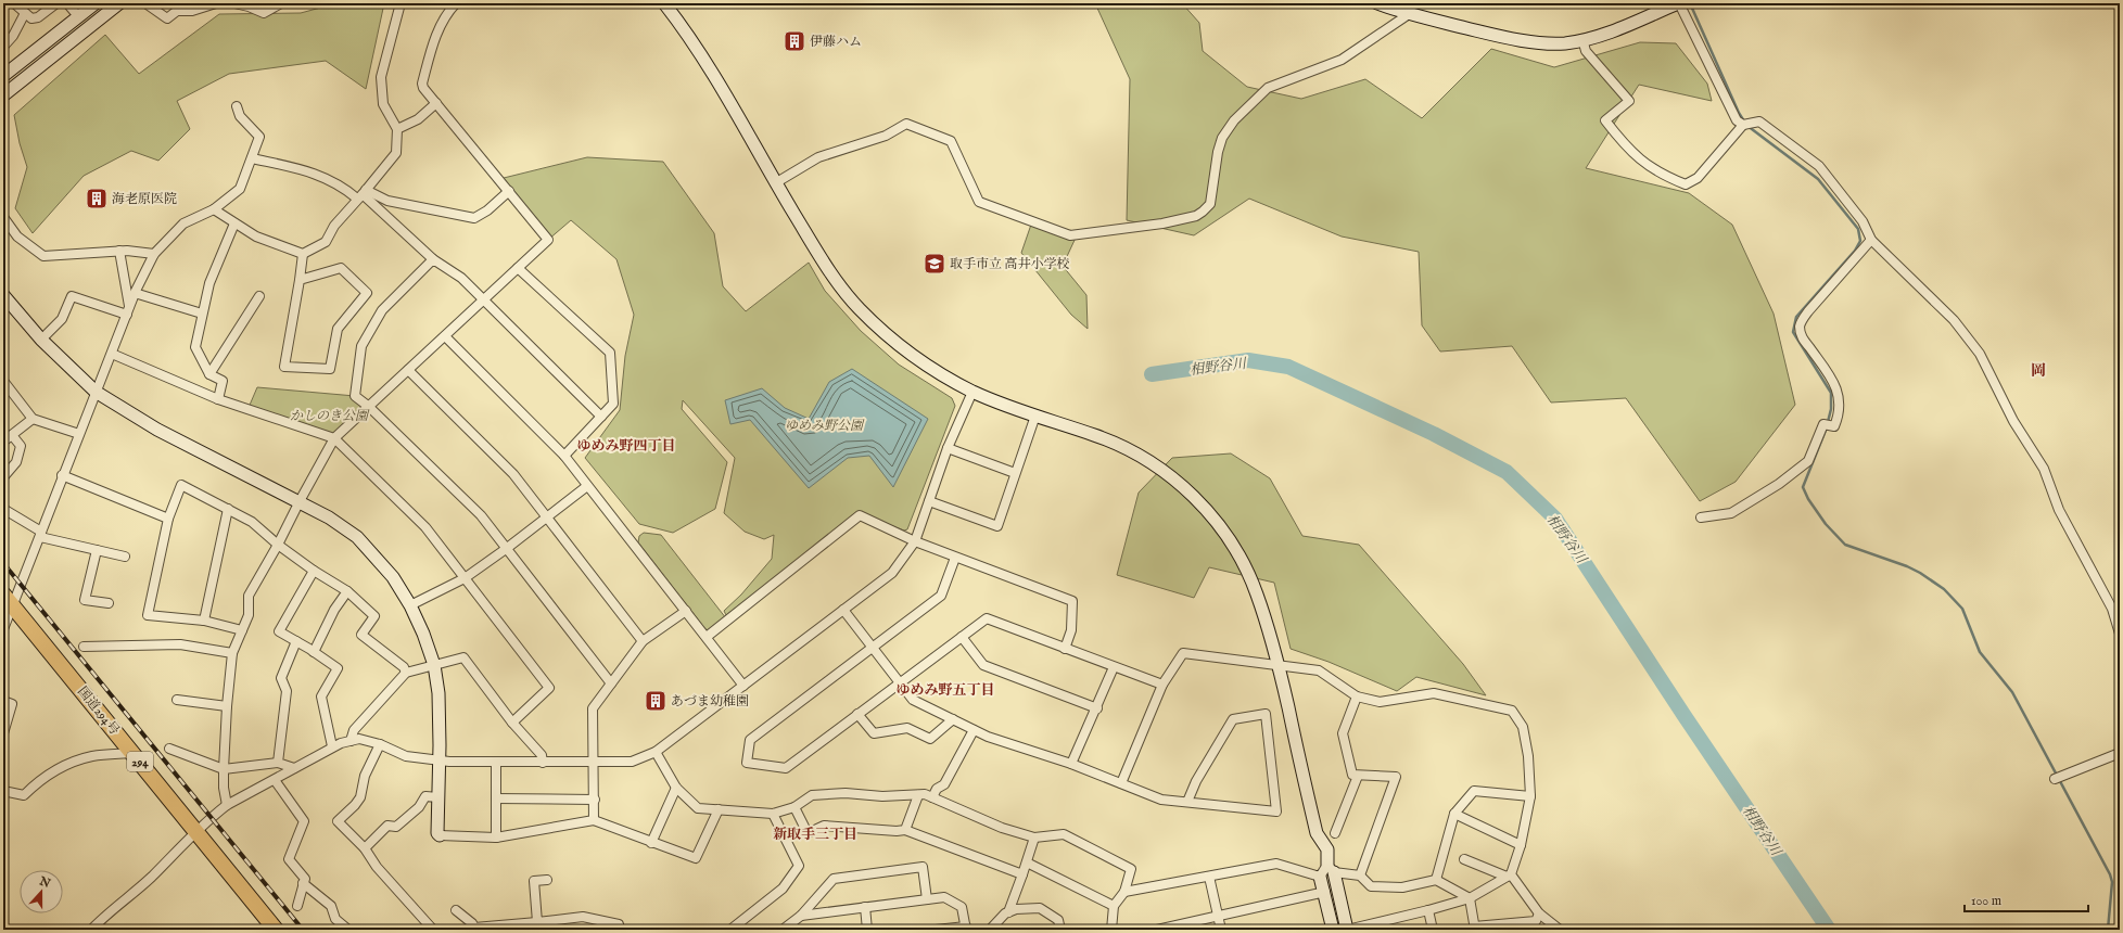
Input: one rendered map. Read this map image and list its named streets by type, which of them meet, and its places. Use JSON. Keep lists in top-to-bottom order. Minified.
{"streets":{"highway":["国道294号","294"]},"districts":["岡","ゆめみ野四丁目","ゆめみ野五丁目","新取手三丁目"],"water":["相野谷川"],"parks":["かしのき公園","ゆめみ野公園"],"places":{"building":["伊藤ハム","海老原医院","あづま幼稚園"],"school or university":["取手市立 高井小学校"]},"scale_bar":"100 m","north":"top"}
